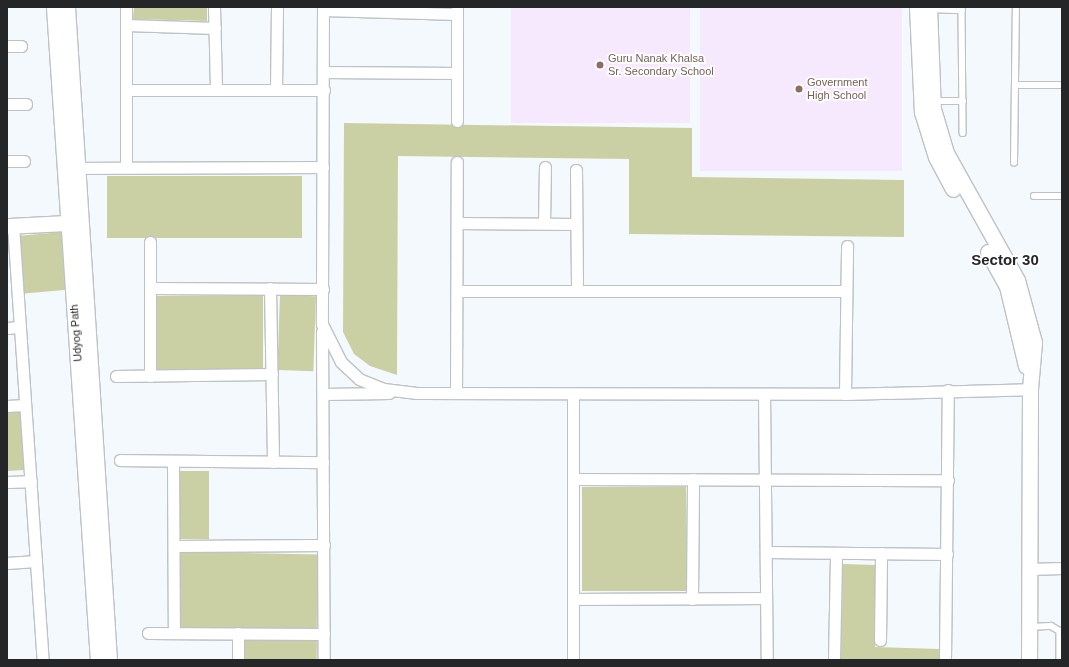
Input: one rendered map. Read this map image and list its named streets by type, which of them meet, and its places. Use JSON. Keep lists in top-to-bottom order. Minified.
{"streets":{"main road":["Udyog Path"]},"districts":["Sector 30"],"places":["Guru Nanak Khalsa Sr. Secondary School","Government High School"]}
